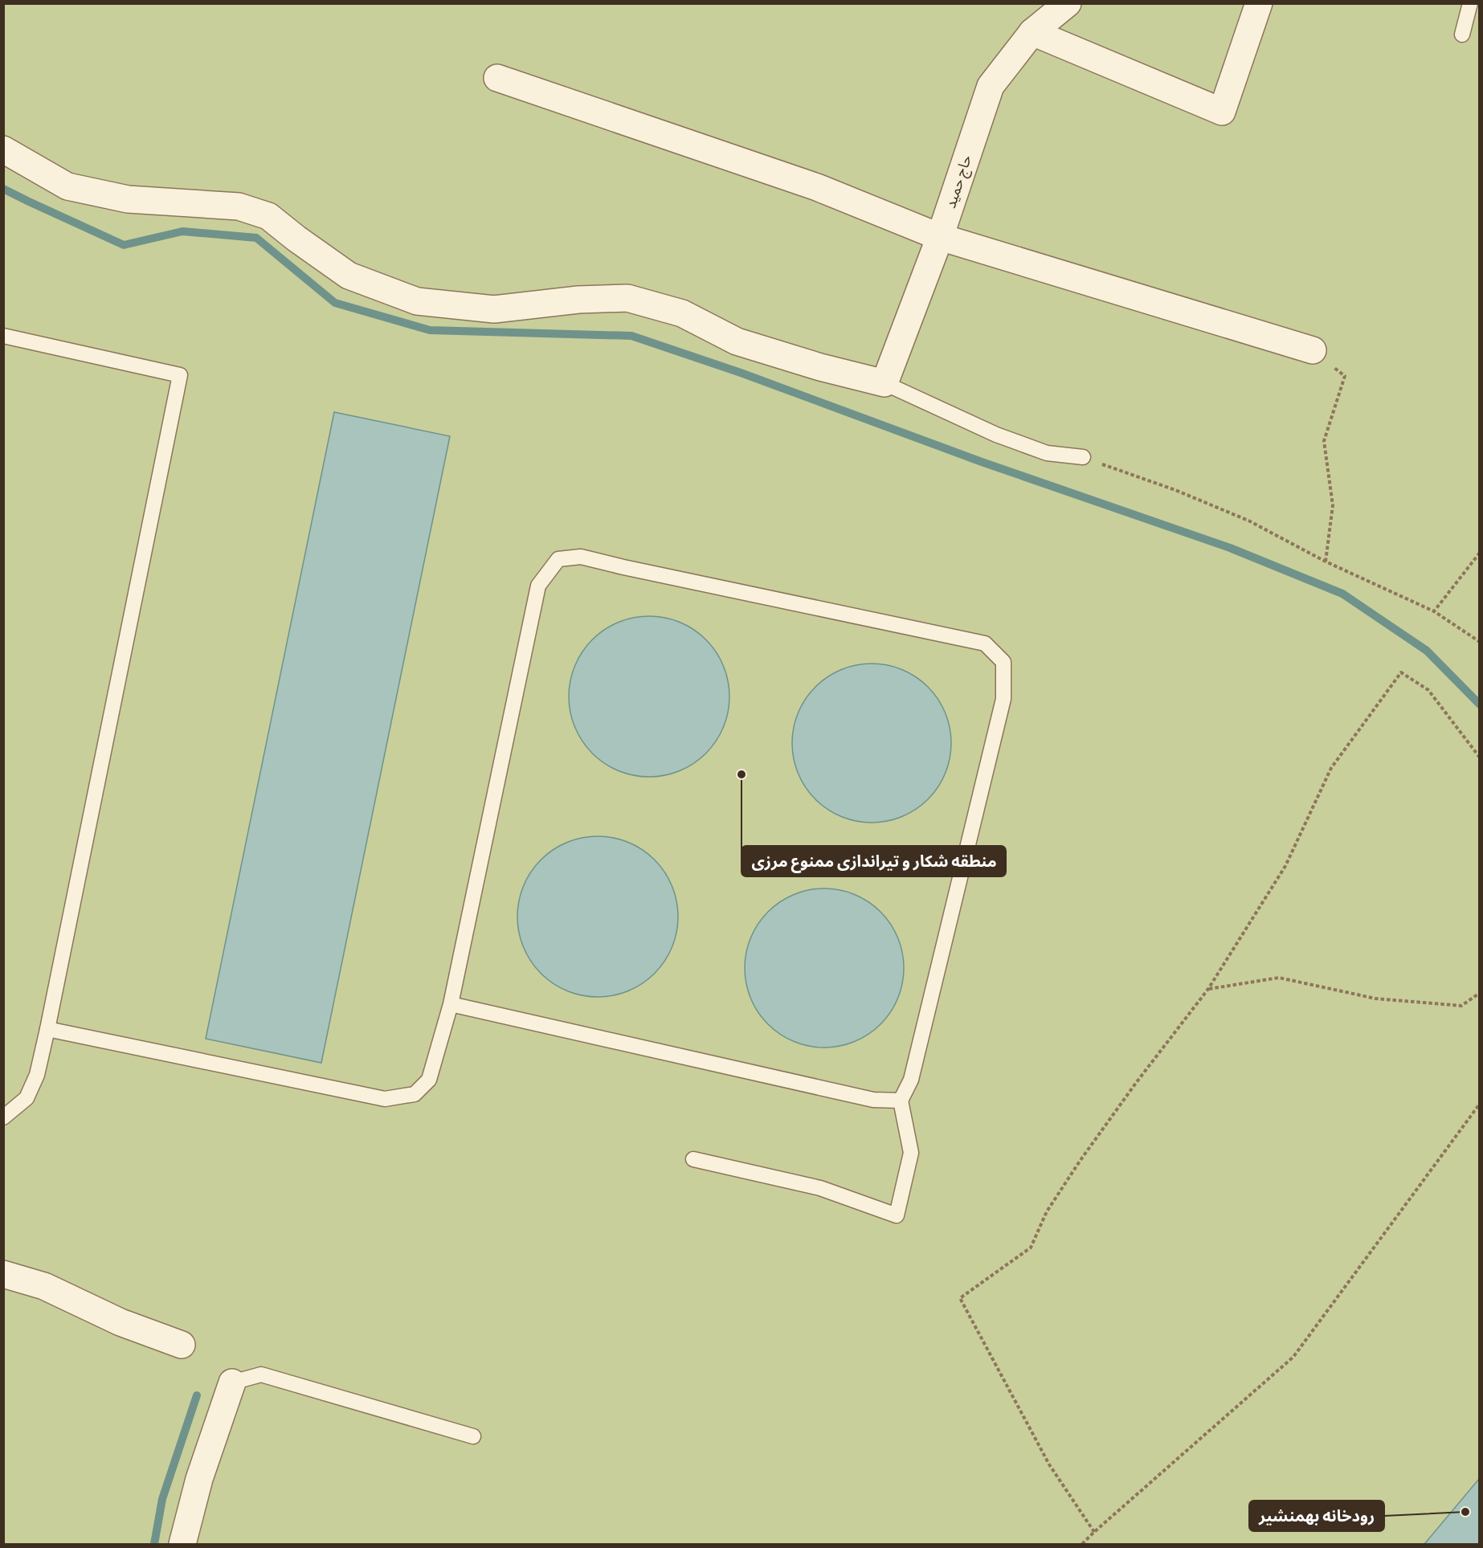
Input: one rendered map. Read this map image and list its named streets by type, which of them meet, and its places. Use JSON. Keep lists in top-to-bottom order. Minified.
{"streets":{"street":["حاج حمید"]},"places":["منطقه شکار و تیراندازی ممنوع مرزی","رودخانه بهمنشیر"]}
